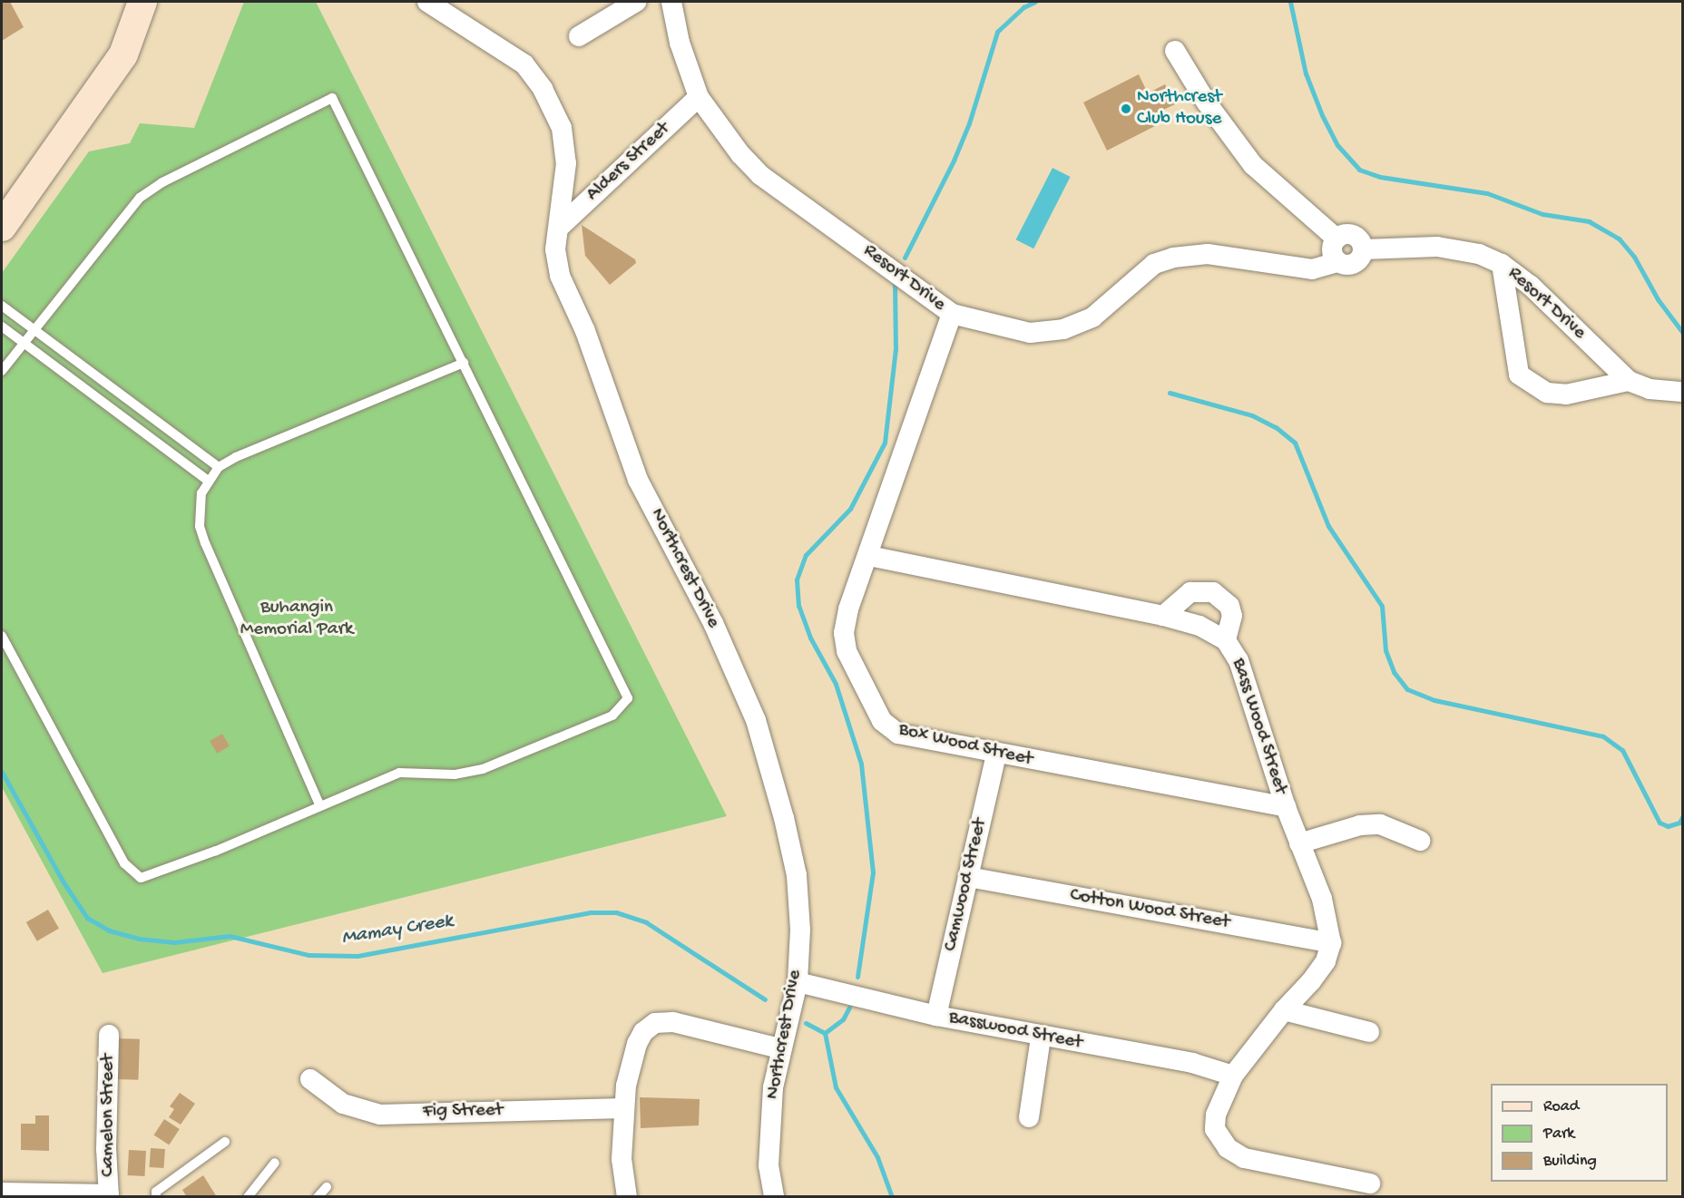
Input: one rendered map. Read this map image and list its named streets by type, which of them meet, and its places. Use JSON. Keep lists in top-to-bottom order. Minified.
{"streets":{"street":["Alders Street","Resort Drive","Northcrest Drive","Bass Wood Street","Box Wood Street","Camwood Street","Cotton Wood Street","Basswood Street","Fig Street","Camelon Street"]},"crossings":[["Alders Street","Resort Drive"],["Alders Street","Northcrest Drive"],["Resort Drive","Box Wood Street"],["Northcrest Drive","Basswood Street"],["Bass Wood Street","Box Wood Street"],["Bass Wood Street","Cotton Wood Street"],["Box Wood Street","Camwood Street"],["Camwood Street","Cotton Wood Street"],["Camwood Street","Basswood Street"]],"water":["Mamay Creek"],"parks":["Buhangin Memorial Park"],"places":["Northcrest Club House"],"legend":["Road","Park","Building"]}
